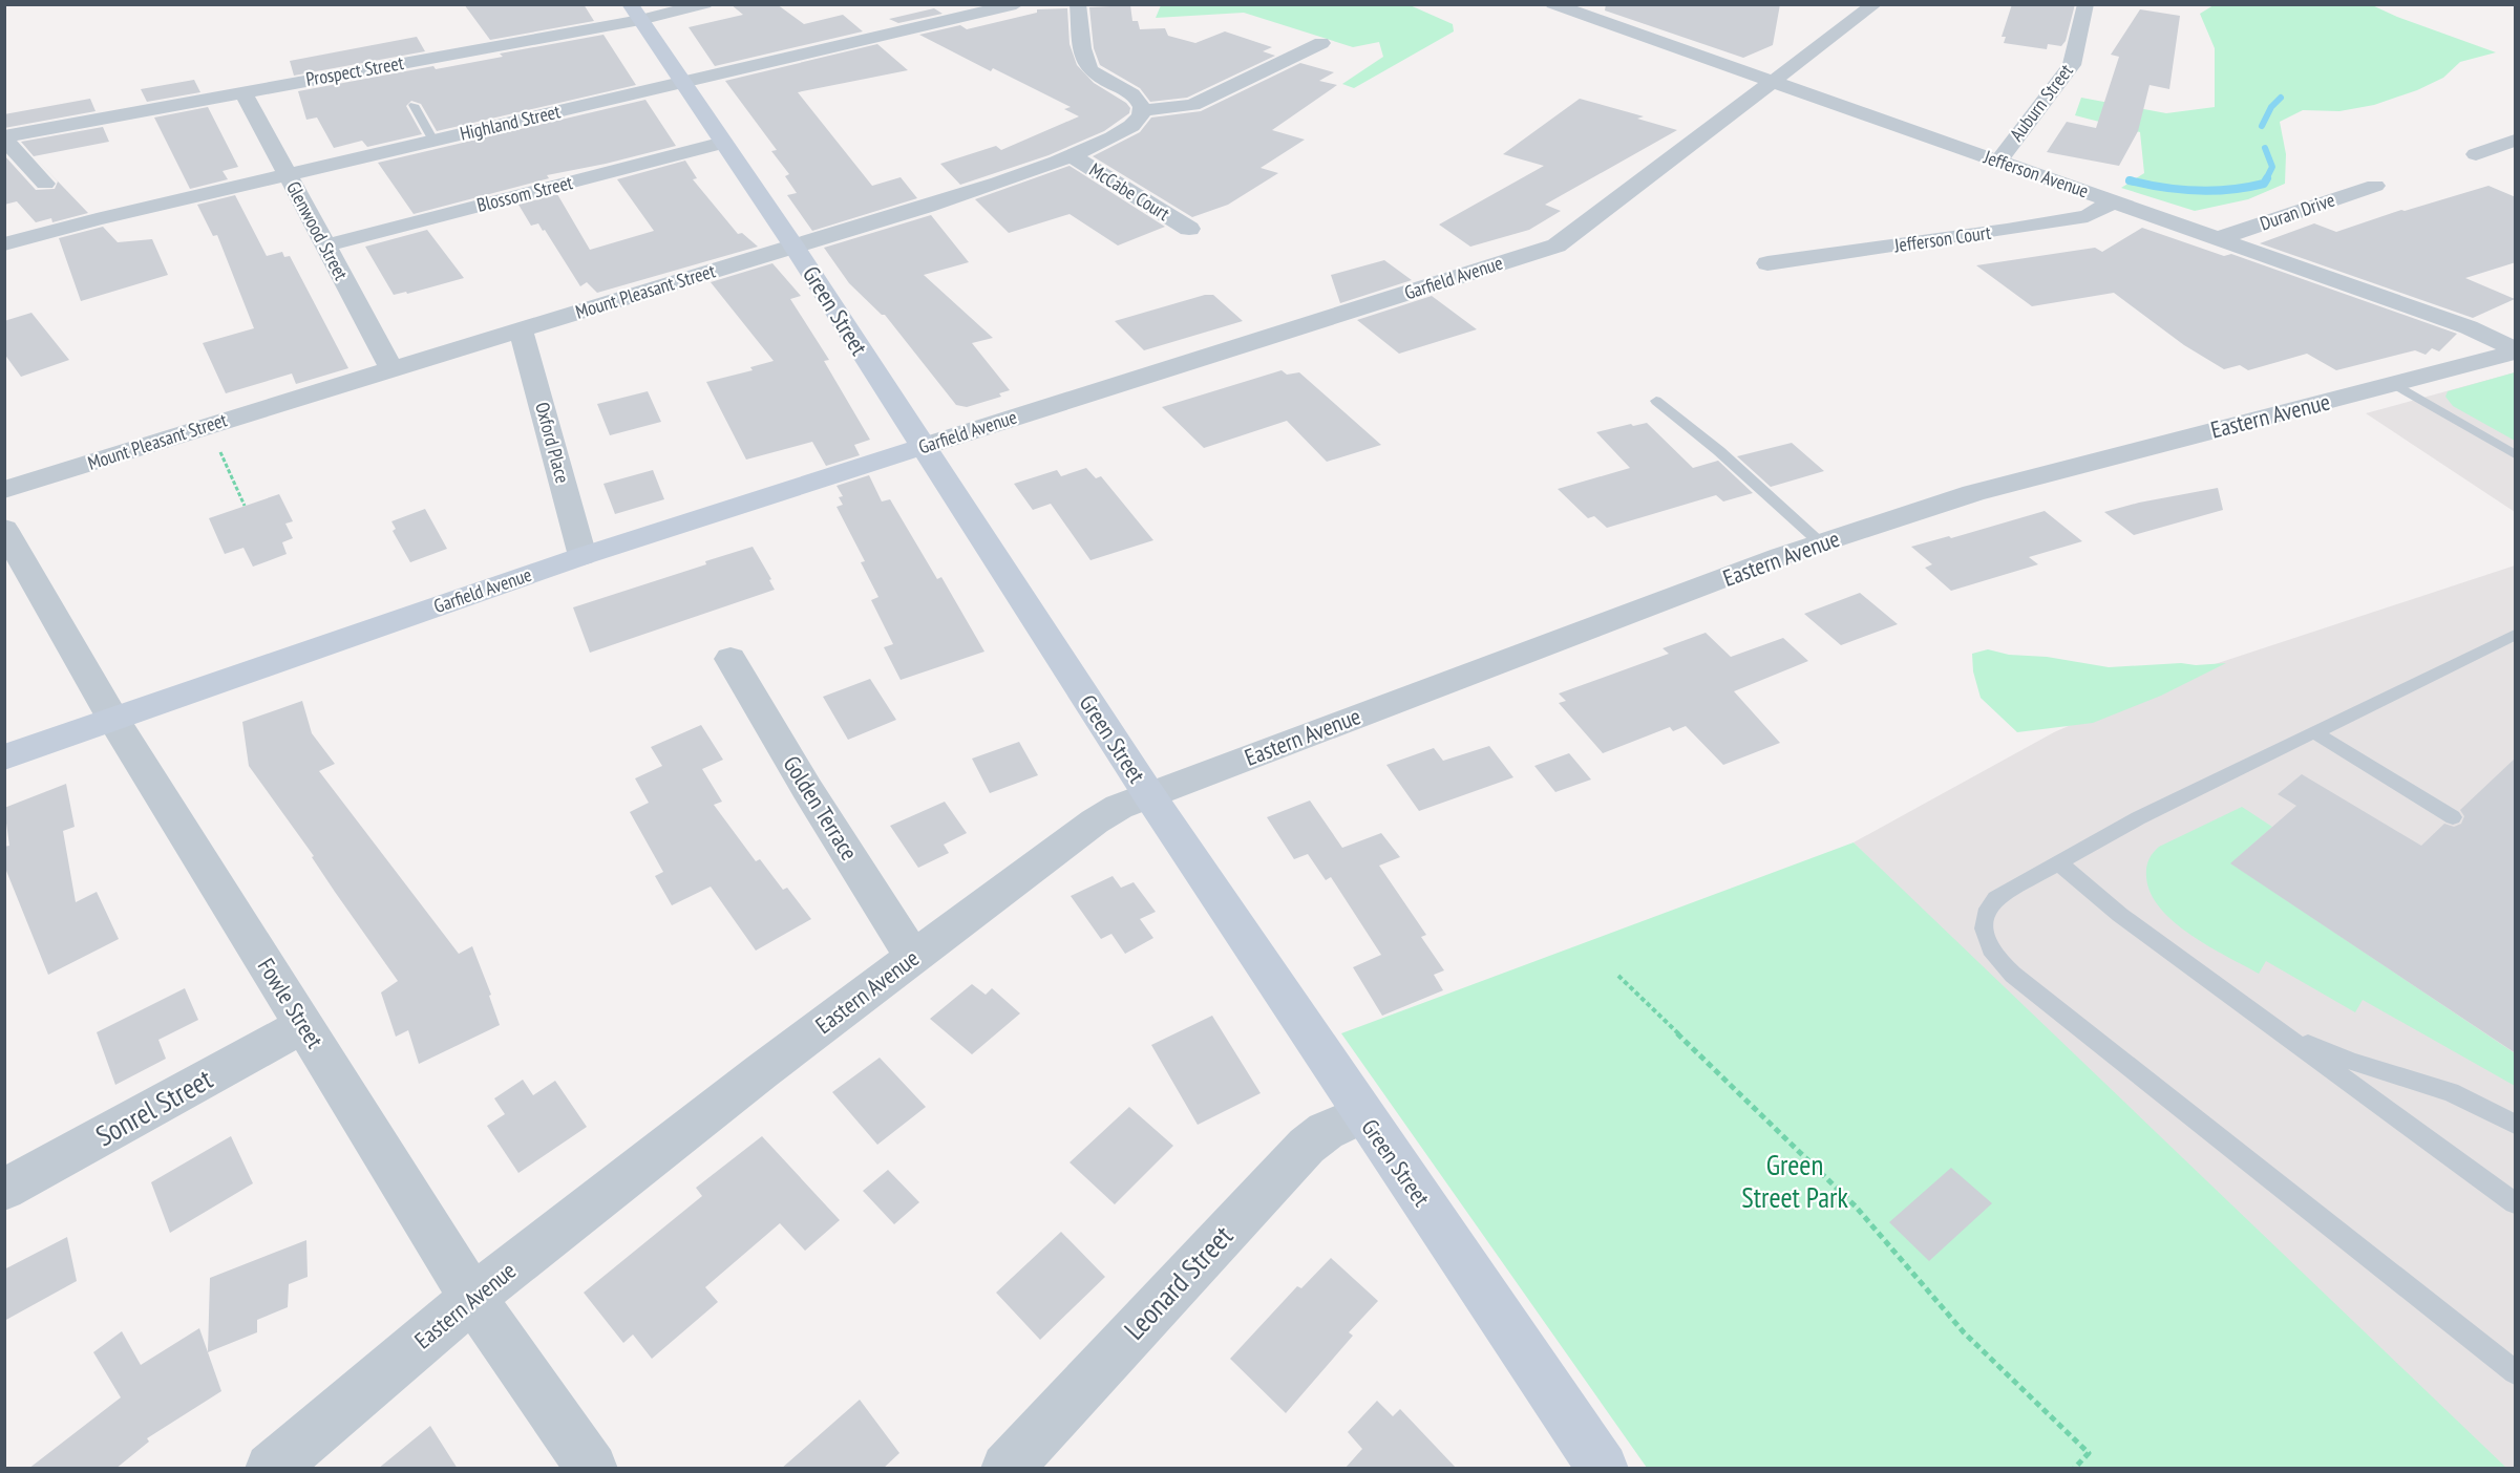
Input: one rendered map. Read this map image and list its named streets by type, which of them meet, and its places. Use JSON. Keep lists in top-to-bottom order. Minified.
{"streets":{"street":["Prospect Street","Auburn Street","Highland Street","Jefferson Avenue","McCabe Court","Blossom Street","Duran Drive","Glenwood Street","Jefferson Court","Garfield Avenue","Mount Pleasant Street","Green Street","Eastern Avenue","Oxford Place","Golden Terrace","Fowle Street","Sonrel Street","Leonard Street"]},"crossings":[["Prospect Street","Glenwood Street"],["Prospect Street","Green Street"],["Auburn Street","Jefferson Avenue"],["Highland Street","Glenwood Street"],["Highland Street","Green Street"],["Jefferson Avenue","Duran Drive"],["Jefferson Avenue","Jefferson Court"],["Jefferson Avenue","Garfield Avenue"],["Jefferson Avenue","Eastern Avenue"],["McCabe Court","Mount Pleasant Street"],["Blossom Street","Glenwood Street"],["Blossom Street","Green Street"],["Glenwood Street","Mount Pleasant Street"],["Garfield Avenue","Green Street"],["Garfield Avenue","Oxford Place"],["Garfield Avenue","Fowle Street"],["Mount Pleasant Street","Green Street"],["Mount Pleasant Street","Oxford Place"],["Green Street","Eastern Avenue"],["Green Street","Leonard Street"],["Eastern Avenue","Golden Terrace"],["Eastern Avenue","Fowle Street"],["Fowle Street","Sonrel Street"]],"parks":["Green Street Park"]}
